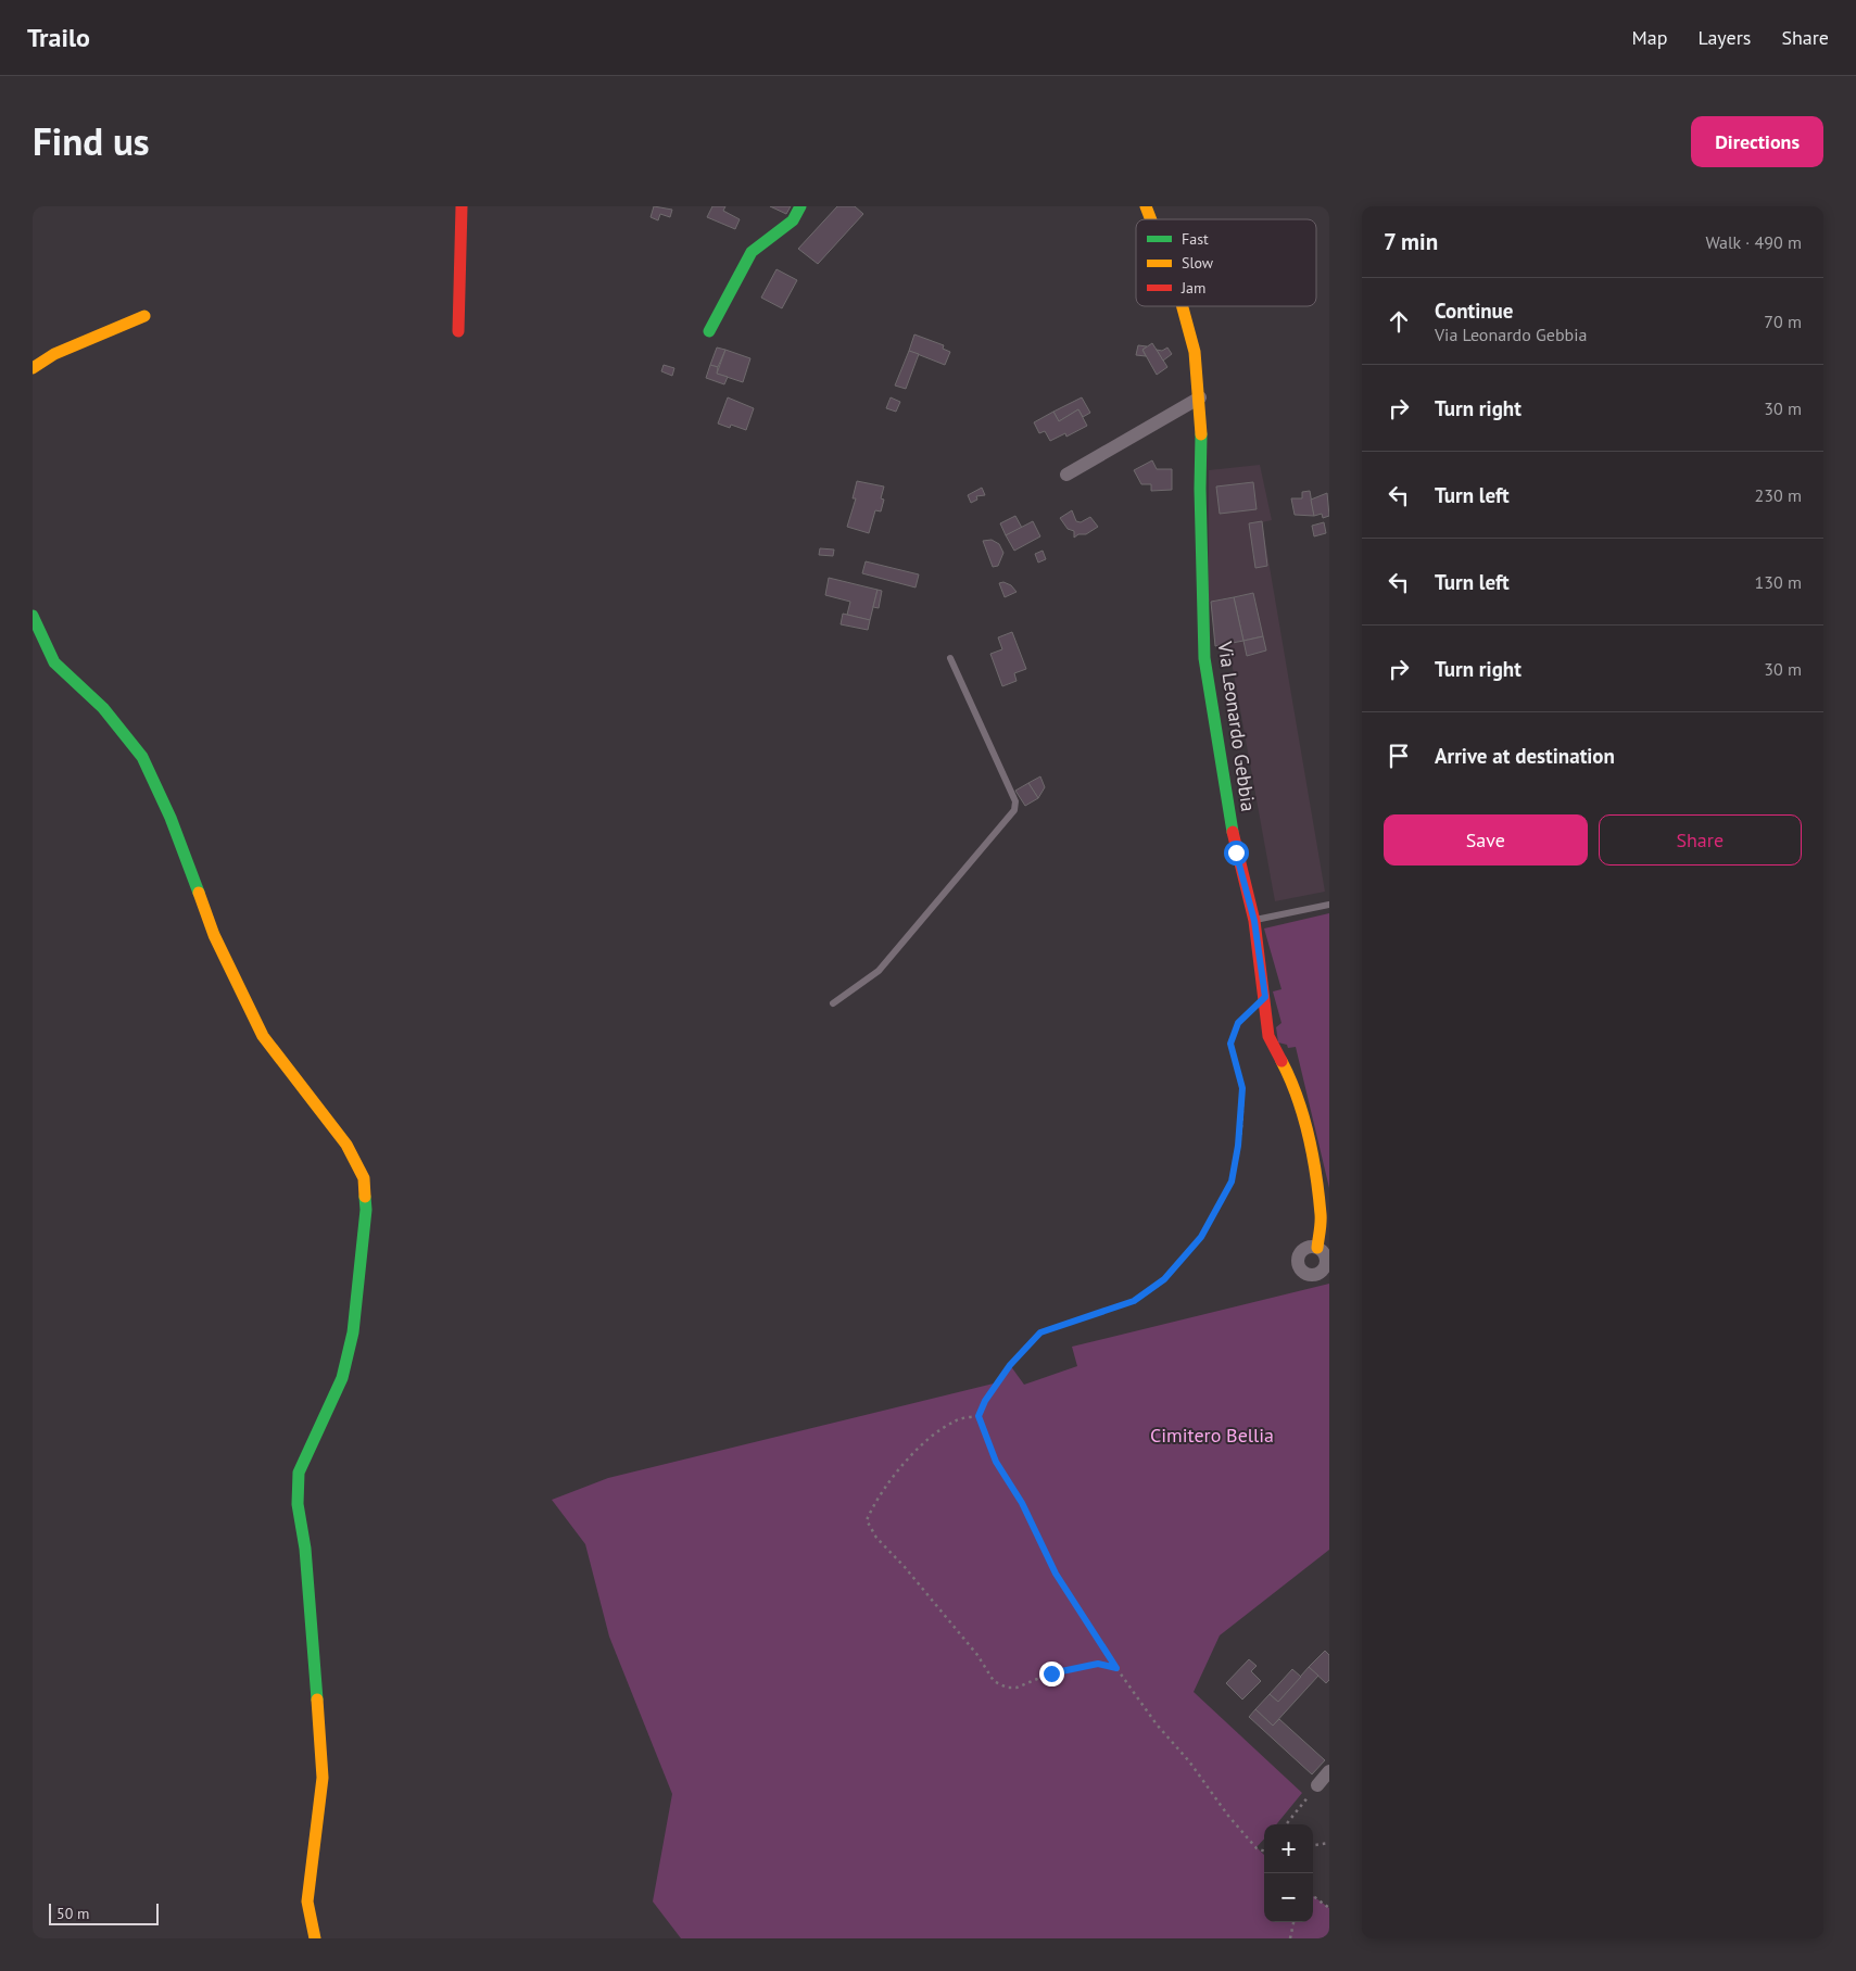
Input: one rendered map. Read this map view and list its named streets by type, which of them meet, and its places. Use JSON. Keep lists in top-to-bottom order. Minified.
{"streets":{"street":["Via Leonardo Gebbia"]},"parks":["Cimitero Bellia"],"legend":["Fast","Slow","Jam"],"scale_bar":"50 m","page":{"header":"Trailo","nav":["Map","Layers","Share"],"title":"Find us","buttons":["Directions",["Save","Share"]],"heading":["7 min","Walk · 490 m"],"list":[["Continue","Via Leonardo Gebbia","70 m"],["Turn right","30 m"],["Turn left","230 m"],["Turn left","130 m"],["Turn right","30 m"],"Arrive at destination"],"map_buttons":["+","−"],"scale":"50 m"}}
